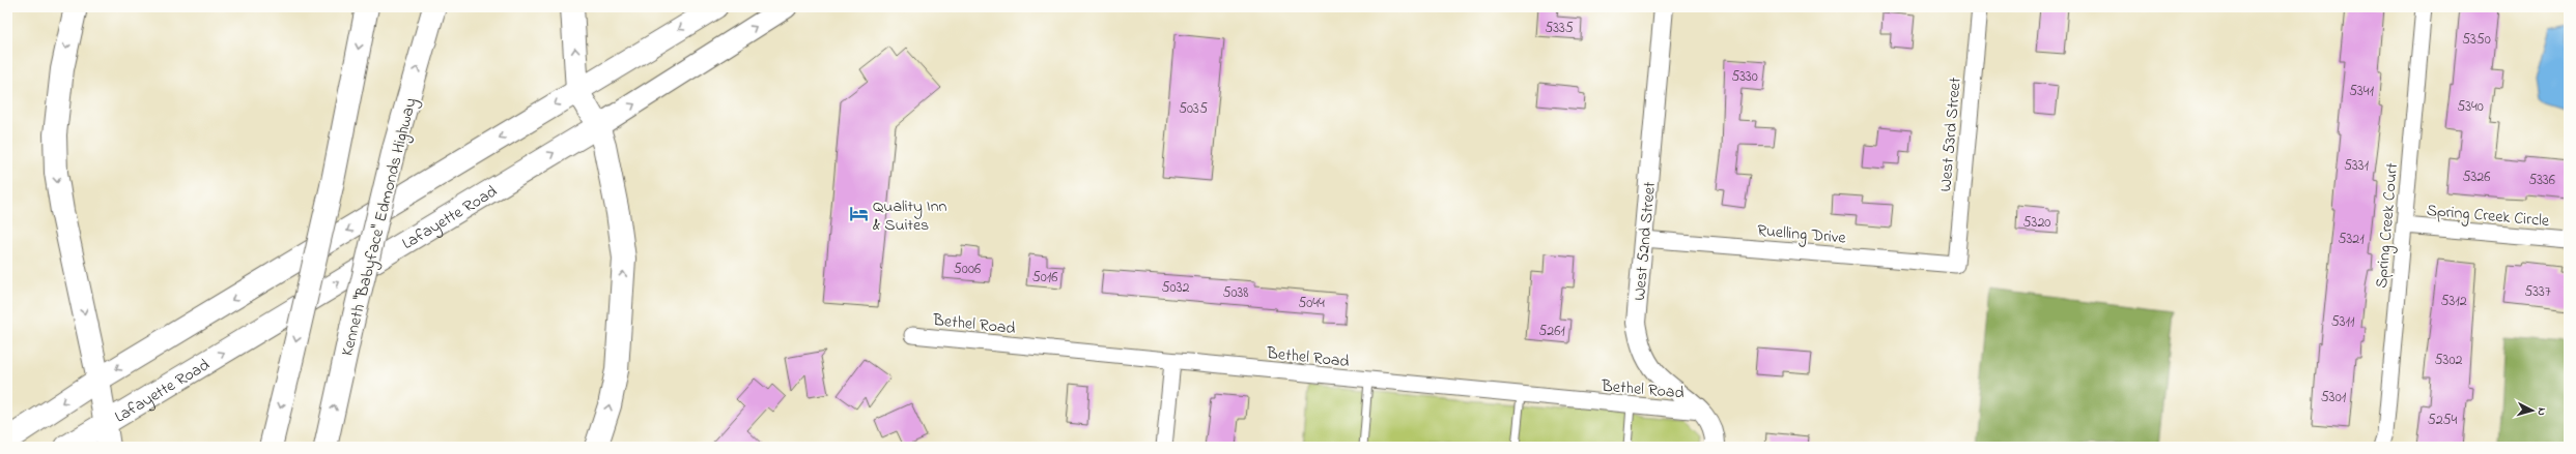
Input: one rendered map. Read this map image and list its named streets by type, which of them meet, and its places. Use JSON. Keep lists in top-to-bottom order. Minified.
{"streets":{"main road":["Lafayette Road","Kenneth \"Babyface\" Edmonds Highway"],"street":["West 53rd Street","Spring Creek Circle","Spring Creek Court","Ruelling Drive","West 52nd Street","Bethel Road"]},"crossings":[["West 53rd Street","Ruelling Drive"],["Spring Creek Circle","Spring Creek Court"],["Ruelling Drive","West 52nd Street"],["West 52nd Street","Bethel Road"]],"places":{"hotel":["Quality Inn & Suites"]},"house_numbers":["5335","5350","5330","5341","5340","5035","5331","5326","5336","5320","5321","5006","5016","5032","5337","5038","5312","5044","5311","5261","5302","5301","5254"],"north":"right"}
